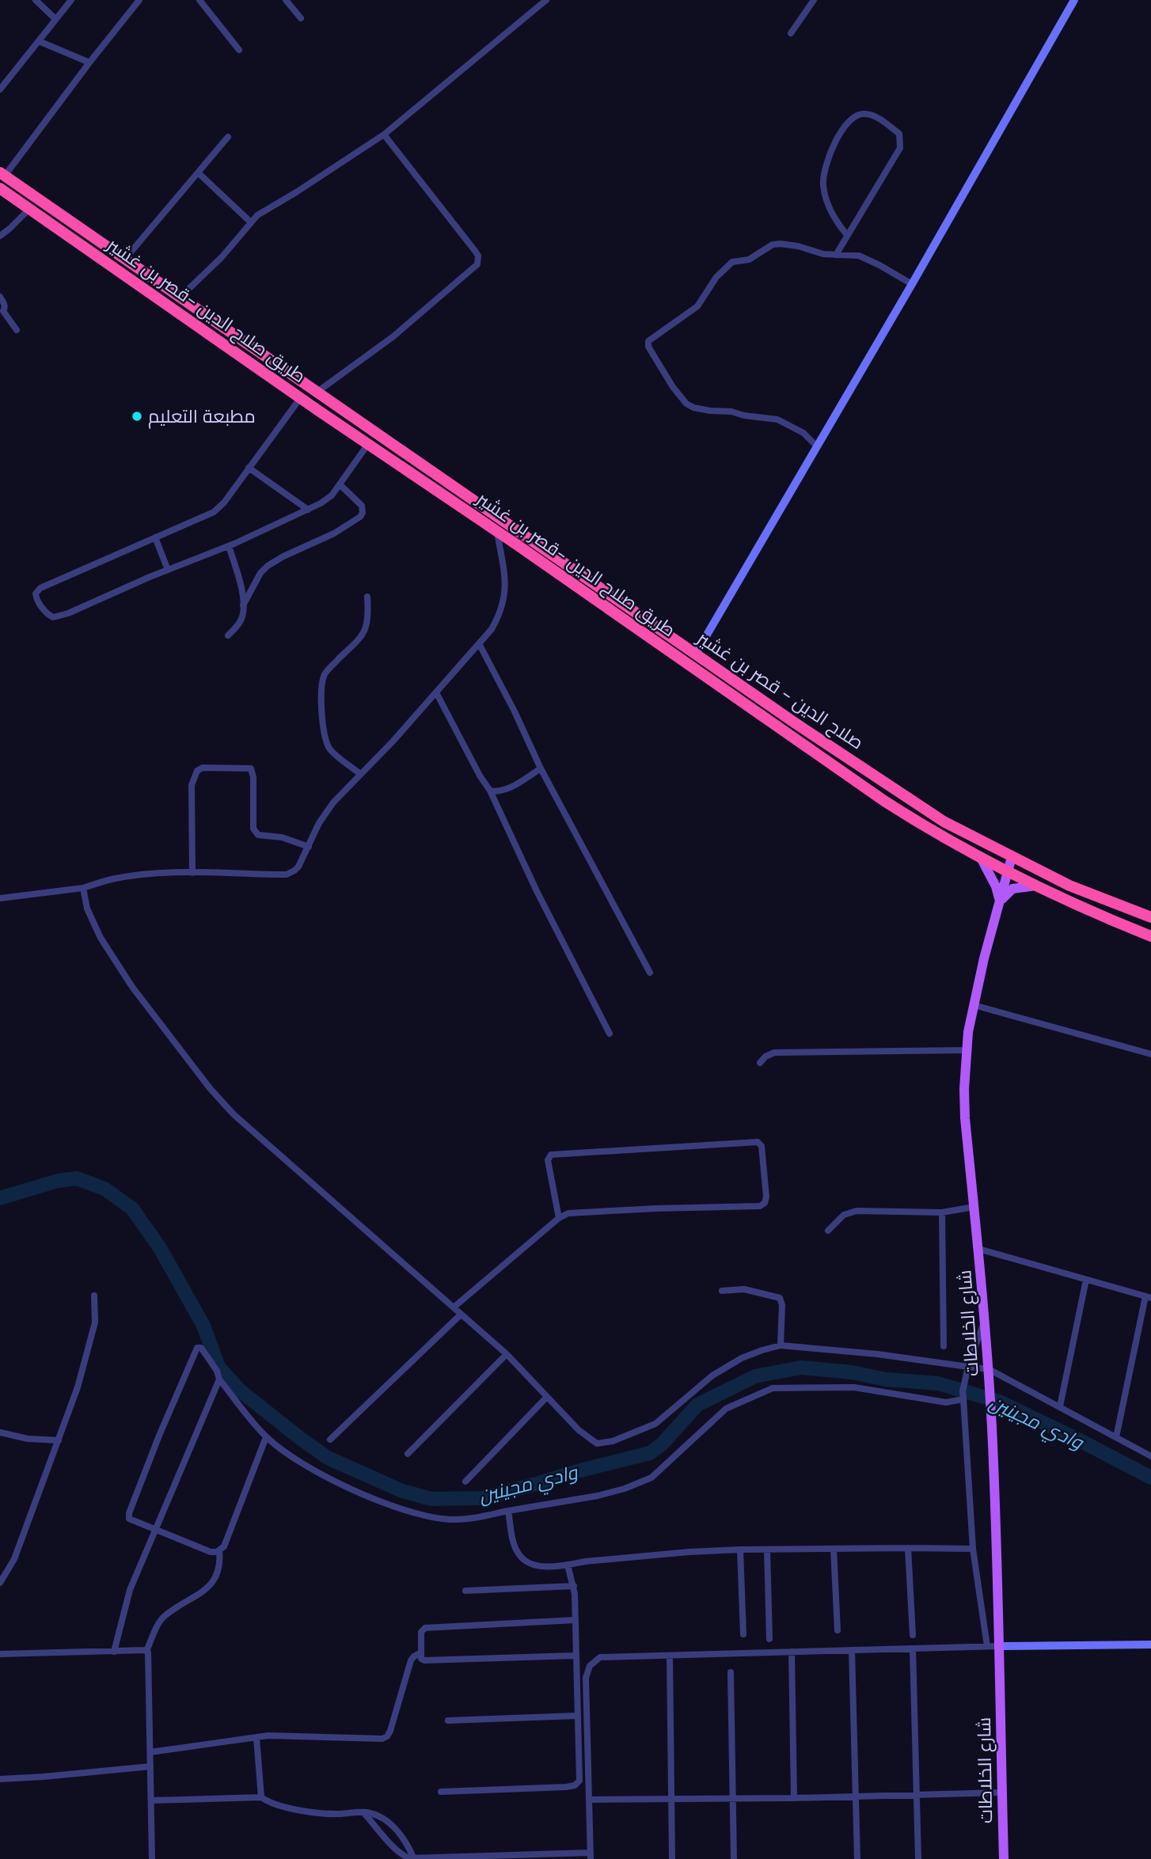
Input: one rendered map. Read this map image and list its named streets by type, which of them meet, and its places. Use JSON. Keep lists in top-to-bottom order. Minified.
{"streets":{"highway":["طريق صلاح الدين -قصر بن غشير","صلاح الدين - قصر بن غشير"],"main road":["شارع الخلاطات"]},"crossings":[["طريق صلاح الدين -قصر بن غشير","شارع الخلاطات"],["صلاح الدين - قصر بن غشير","شارع الخلاطات"]],"water":["وادي مجينين"],"places":["مطبعة التعليم"]}
